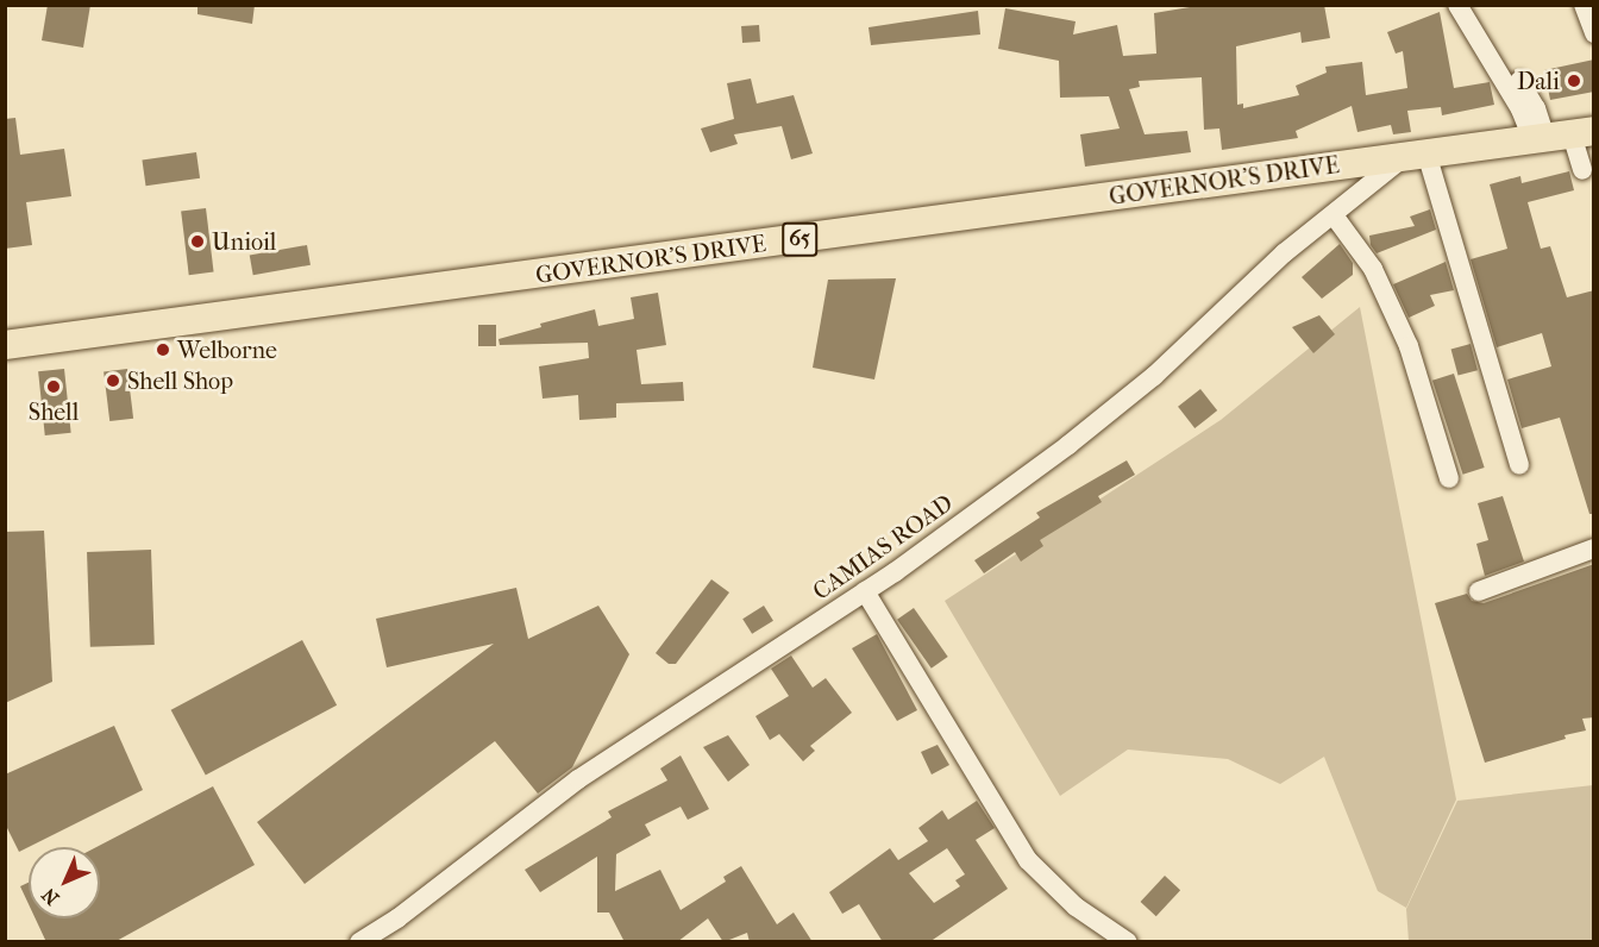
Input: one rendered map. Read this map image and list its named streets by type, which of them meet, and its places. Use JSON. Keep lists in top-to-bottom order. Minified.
{"streets":{"highway":["GOVERNOR'S DRIVE","65"],"street":["CAMIAS ROAD"]},"crossings":[["GOVERNOR'S DRIVE","CAMIAS ROAD"]],"places":["Dali","Unioil","Welborne","Shell Shop","Shell"],"north":"bottom left"}
